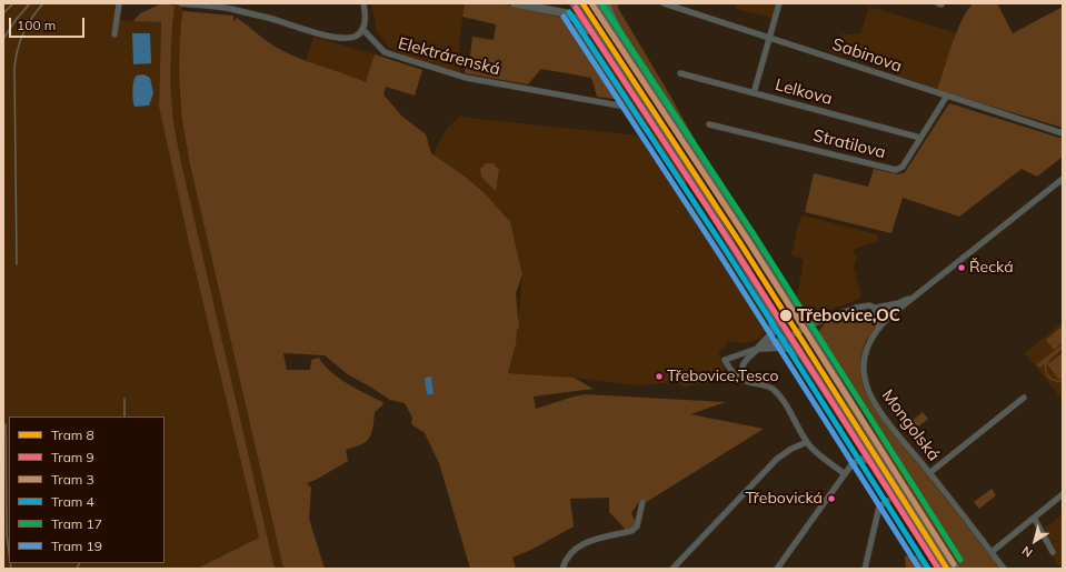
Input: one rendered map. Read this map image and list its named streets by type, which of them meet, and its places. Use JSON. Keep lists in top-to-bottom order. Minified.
{"streets":{"street":["Sabinova","Elektrárenská","Lelkova","Stratilova","Mongolská"]},"crossings":[["Sabinova","Stratilova"],["Lelkova","Stratilova"]],"places":["Řecká","Třebovice,OC","Třebovice,Tesco","Třebovická"],"lines":["tram line 8","tram line 3","tram line 17","tram line 9","tram line 4","tram line 19"],"legend":["Tram 8","Tram 9","Tram 3","Tram 4","Tram 17","Tram 19"],"scale_bar":"100 m","north":"bottom left"}
